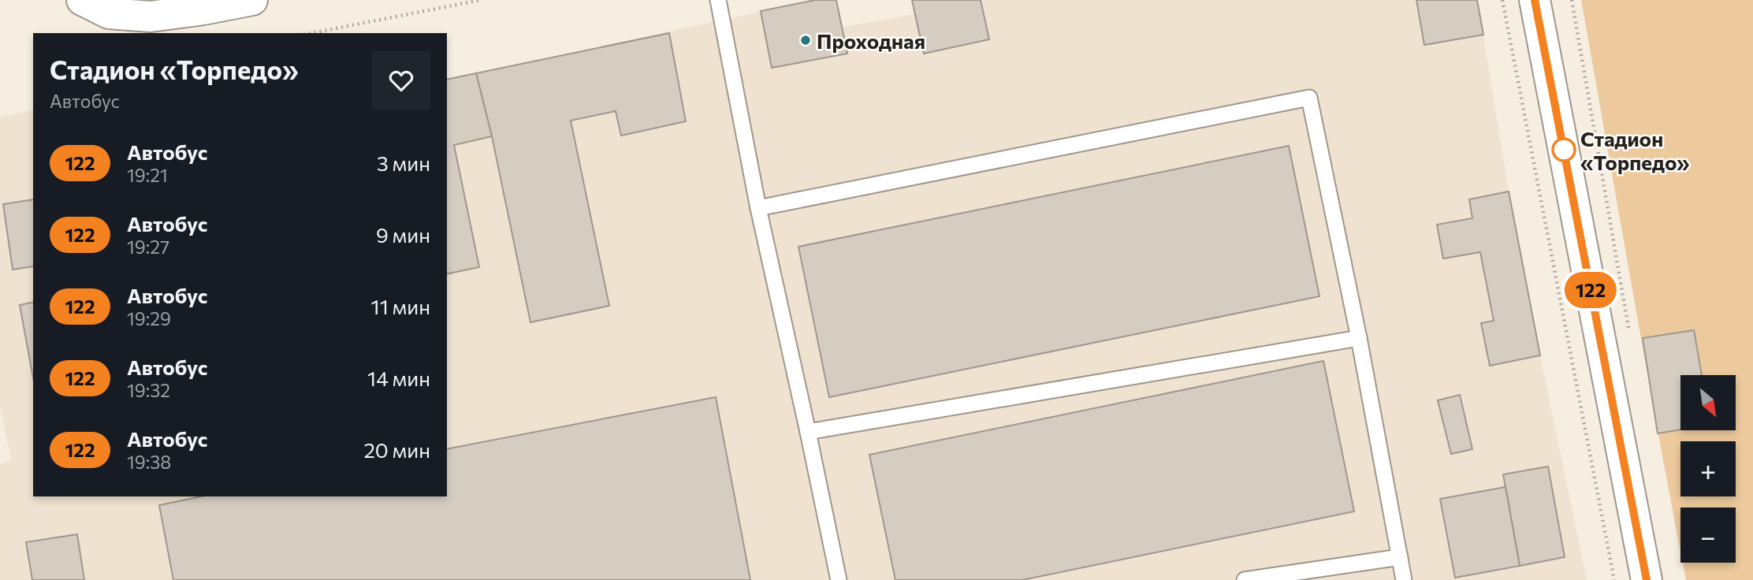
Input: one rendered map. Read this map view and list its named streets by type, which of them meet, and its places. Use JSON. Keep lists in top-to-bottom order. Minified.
{"places":["Проходная","Стадион «Торпедо»"],"lines":["bus line 122"],"north":"bottom right","page":{"on_map":"122","heading":["Стадион «Торпедо»","Автобус"],"list":[{"mark":"122","name":"Автобус","note":"19:21","value":"3 мин"},{"mark":"122","name":"Автобус","note":"19:27","value":"9 мин"},{"mark":"122","name":"Автобус","note":"19:29","value":"11 мин"},{"mark":"122","name":"Автобус","note":"19:32","value":"14 мин"},{"mark":"122","name":"Автобус","note":"19:38","value":"20 мин"}],"map_buttons":["+","−"]}}
